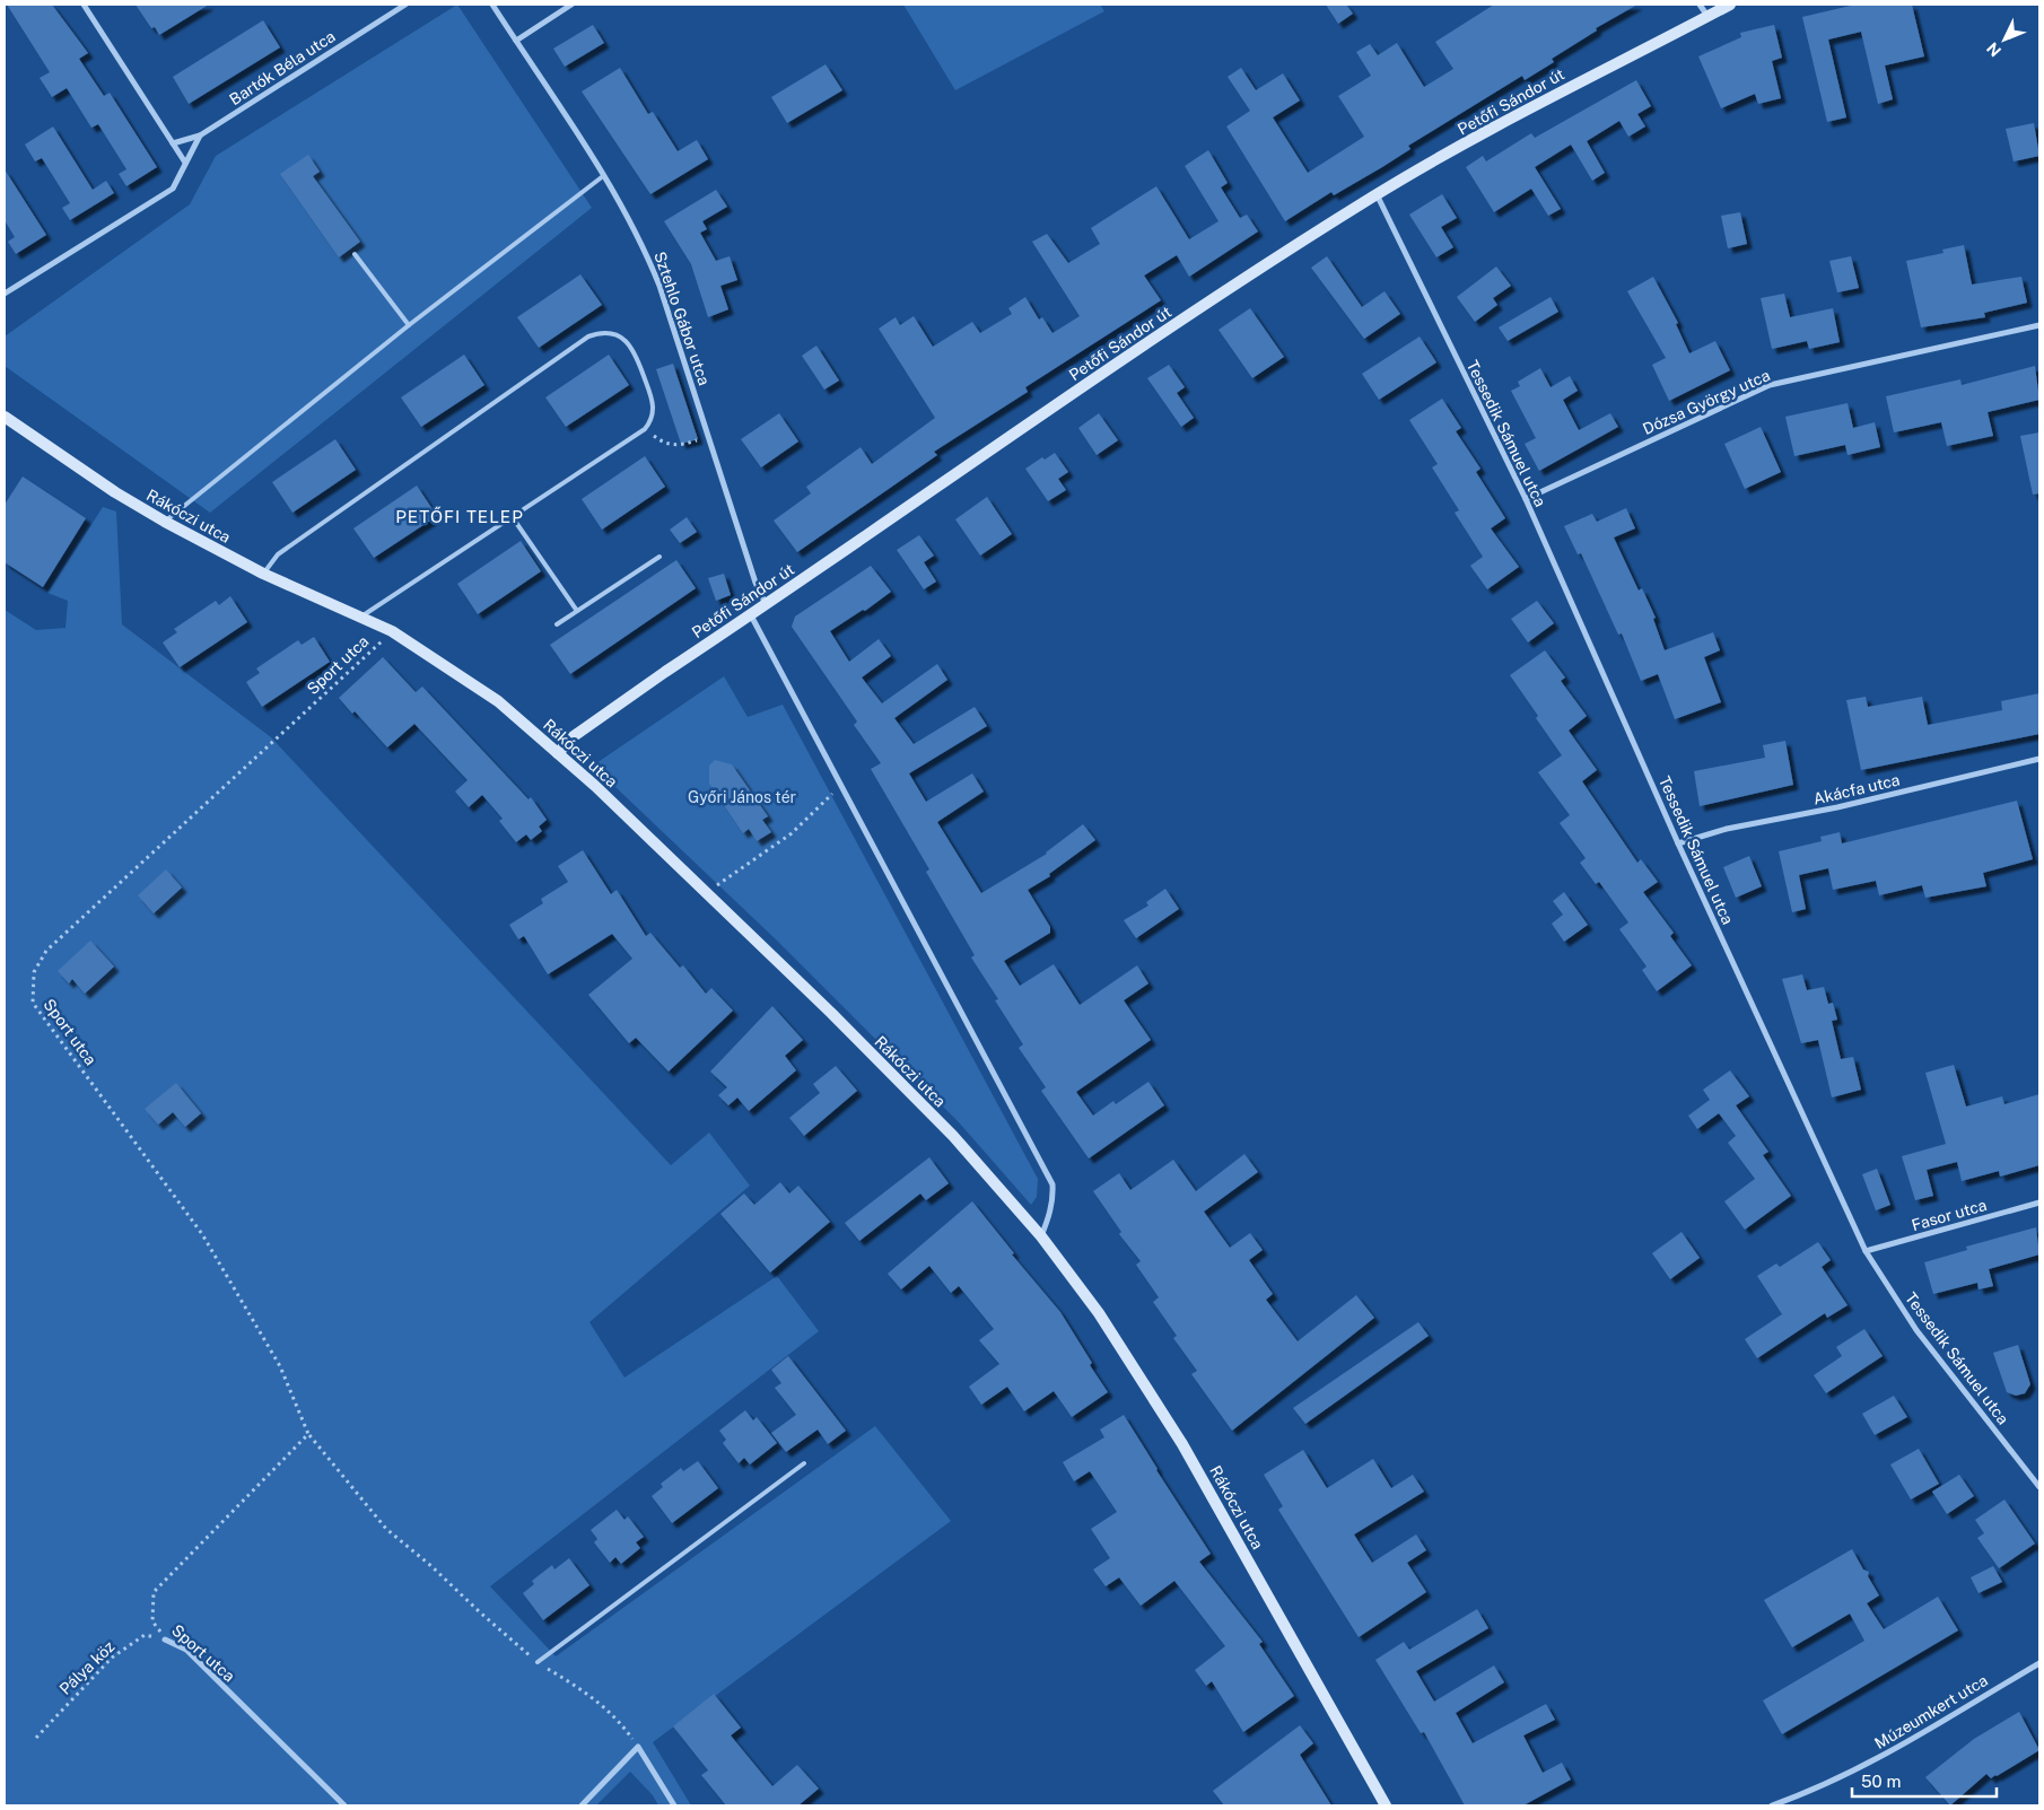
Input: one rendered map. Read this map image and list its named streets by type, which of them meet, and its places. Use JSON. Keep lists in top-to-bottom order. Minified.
{"streets":{"main road":["Petőfi Sándor út","Rákóczi utca"],"street":["Bartók Béla utca","Sztehlo Gábor utca","Dózsa György utca","Tessedik Sámuel utca","Sport utca","Akácfa utca","Fasor utca","Múzeumkert utca"],"path":["Pálya köz"]},"crossings":[["Petőfi Sándor út","Sztehlo Gábor utca"],["Petőfi Sándor út","Tessedik Sámuel utca"],["Petőfi Sándor út","Rákóczi utca"],["Dózsa György utca","Tessedik Sámuel utca"],["Tessedik Sámuel utca","Akácfa utca"],["Tessedik Sámuel utca","Fasor utca"],["Rákóczi utca","Sport utca"],["Sport utca","Pálya köz"]],"districts":["PETŐFI TELEP"],"parks":["Győri János tér"],"scale_bar":"50 m","north":"bottom left"}
